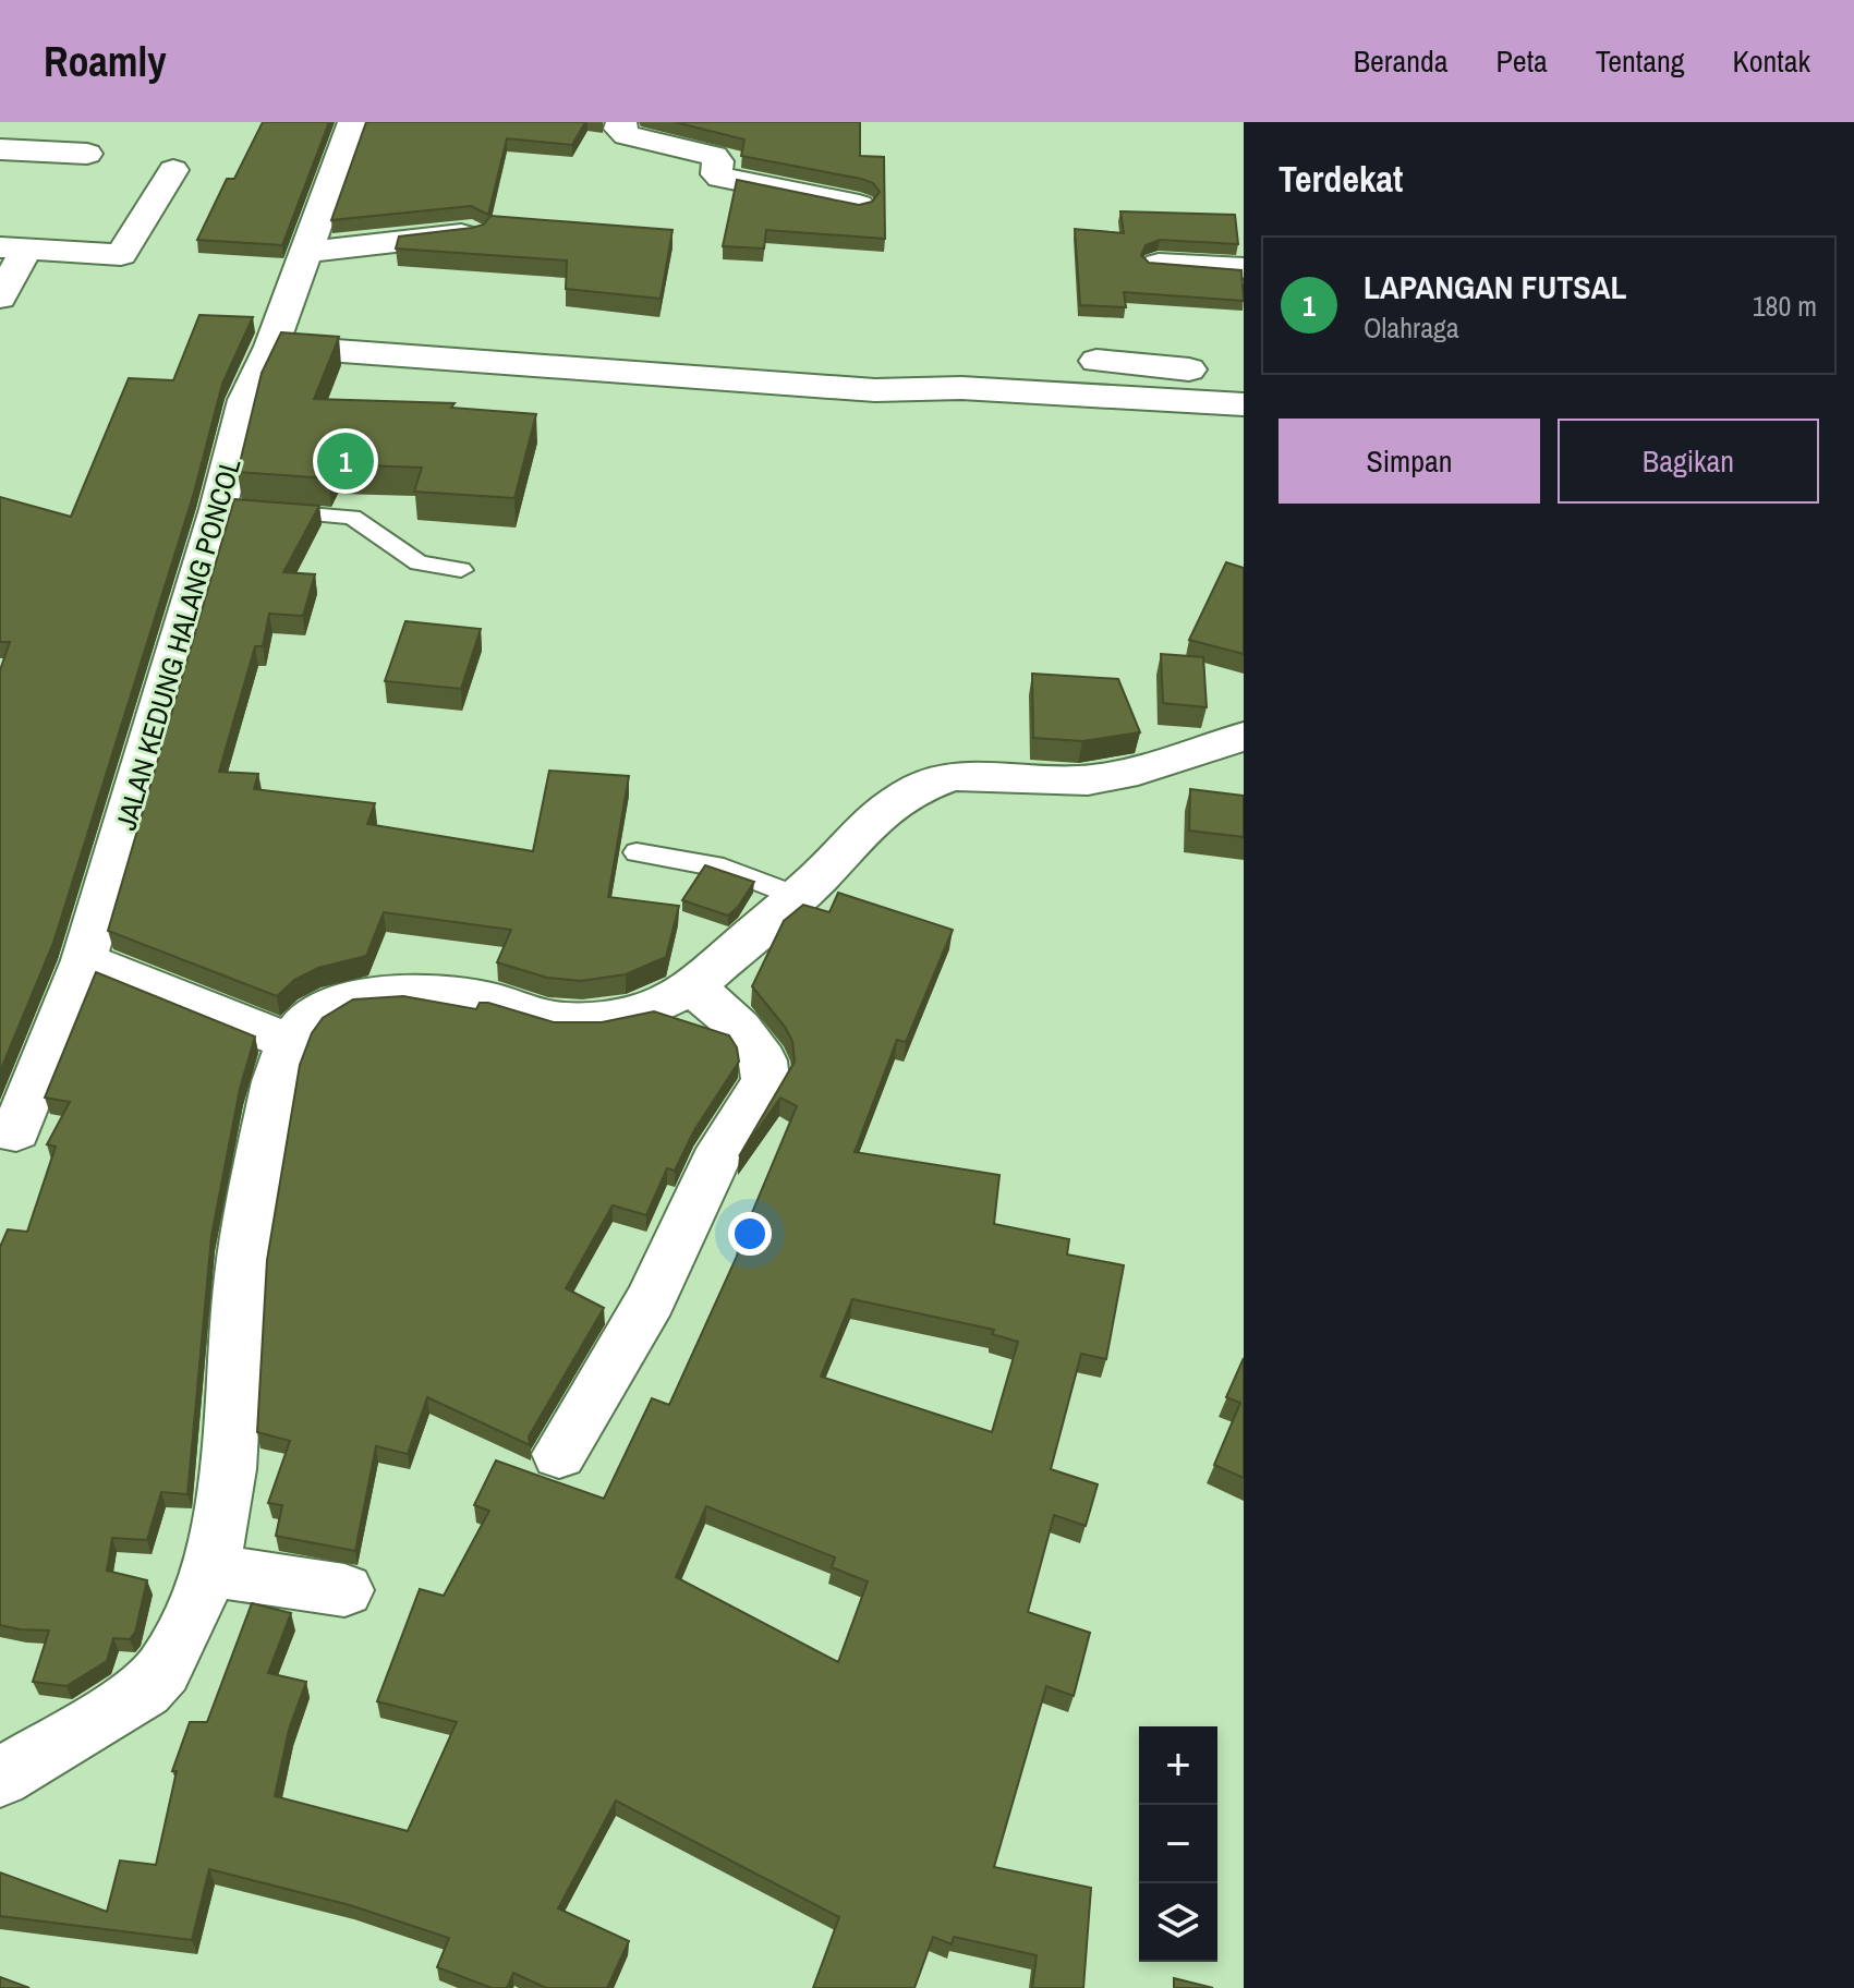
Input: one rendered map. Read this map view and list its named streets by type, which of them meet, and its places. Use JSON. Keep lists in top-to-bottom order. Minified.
{"streets":{"street":["JALAN KEDUNG HALANG PONCOL"]},"page":{"header":"Roamly","nav":["Beranda","Peta","Tentang","Kontak"],"heading":"Terdekat","list":[{"mark":"1","name":"LAPANGAN FUTSAL","note":"Olahraga","value":"180 m"}],"buttons":["Simpan","Bagikan"],"pins":"1","map_buttons":["+","−"]}}
